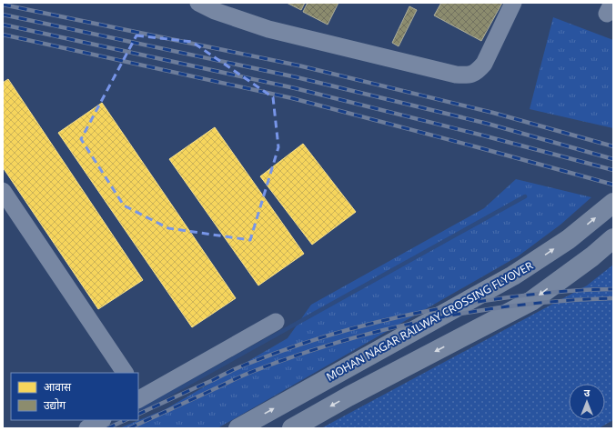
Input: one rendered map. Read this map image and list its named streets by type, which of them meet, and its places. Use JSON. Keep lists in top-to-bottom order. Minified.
{"streets":{"main road":["MOHAN NAGAR RAILWAY CROSSING FLYOVER"]},"legend":["आवास","उद्योग"],"north":"top"}
